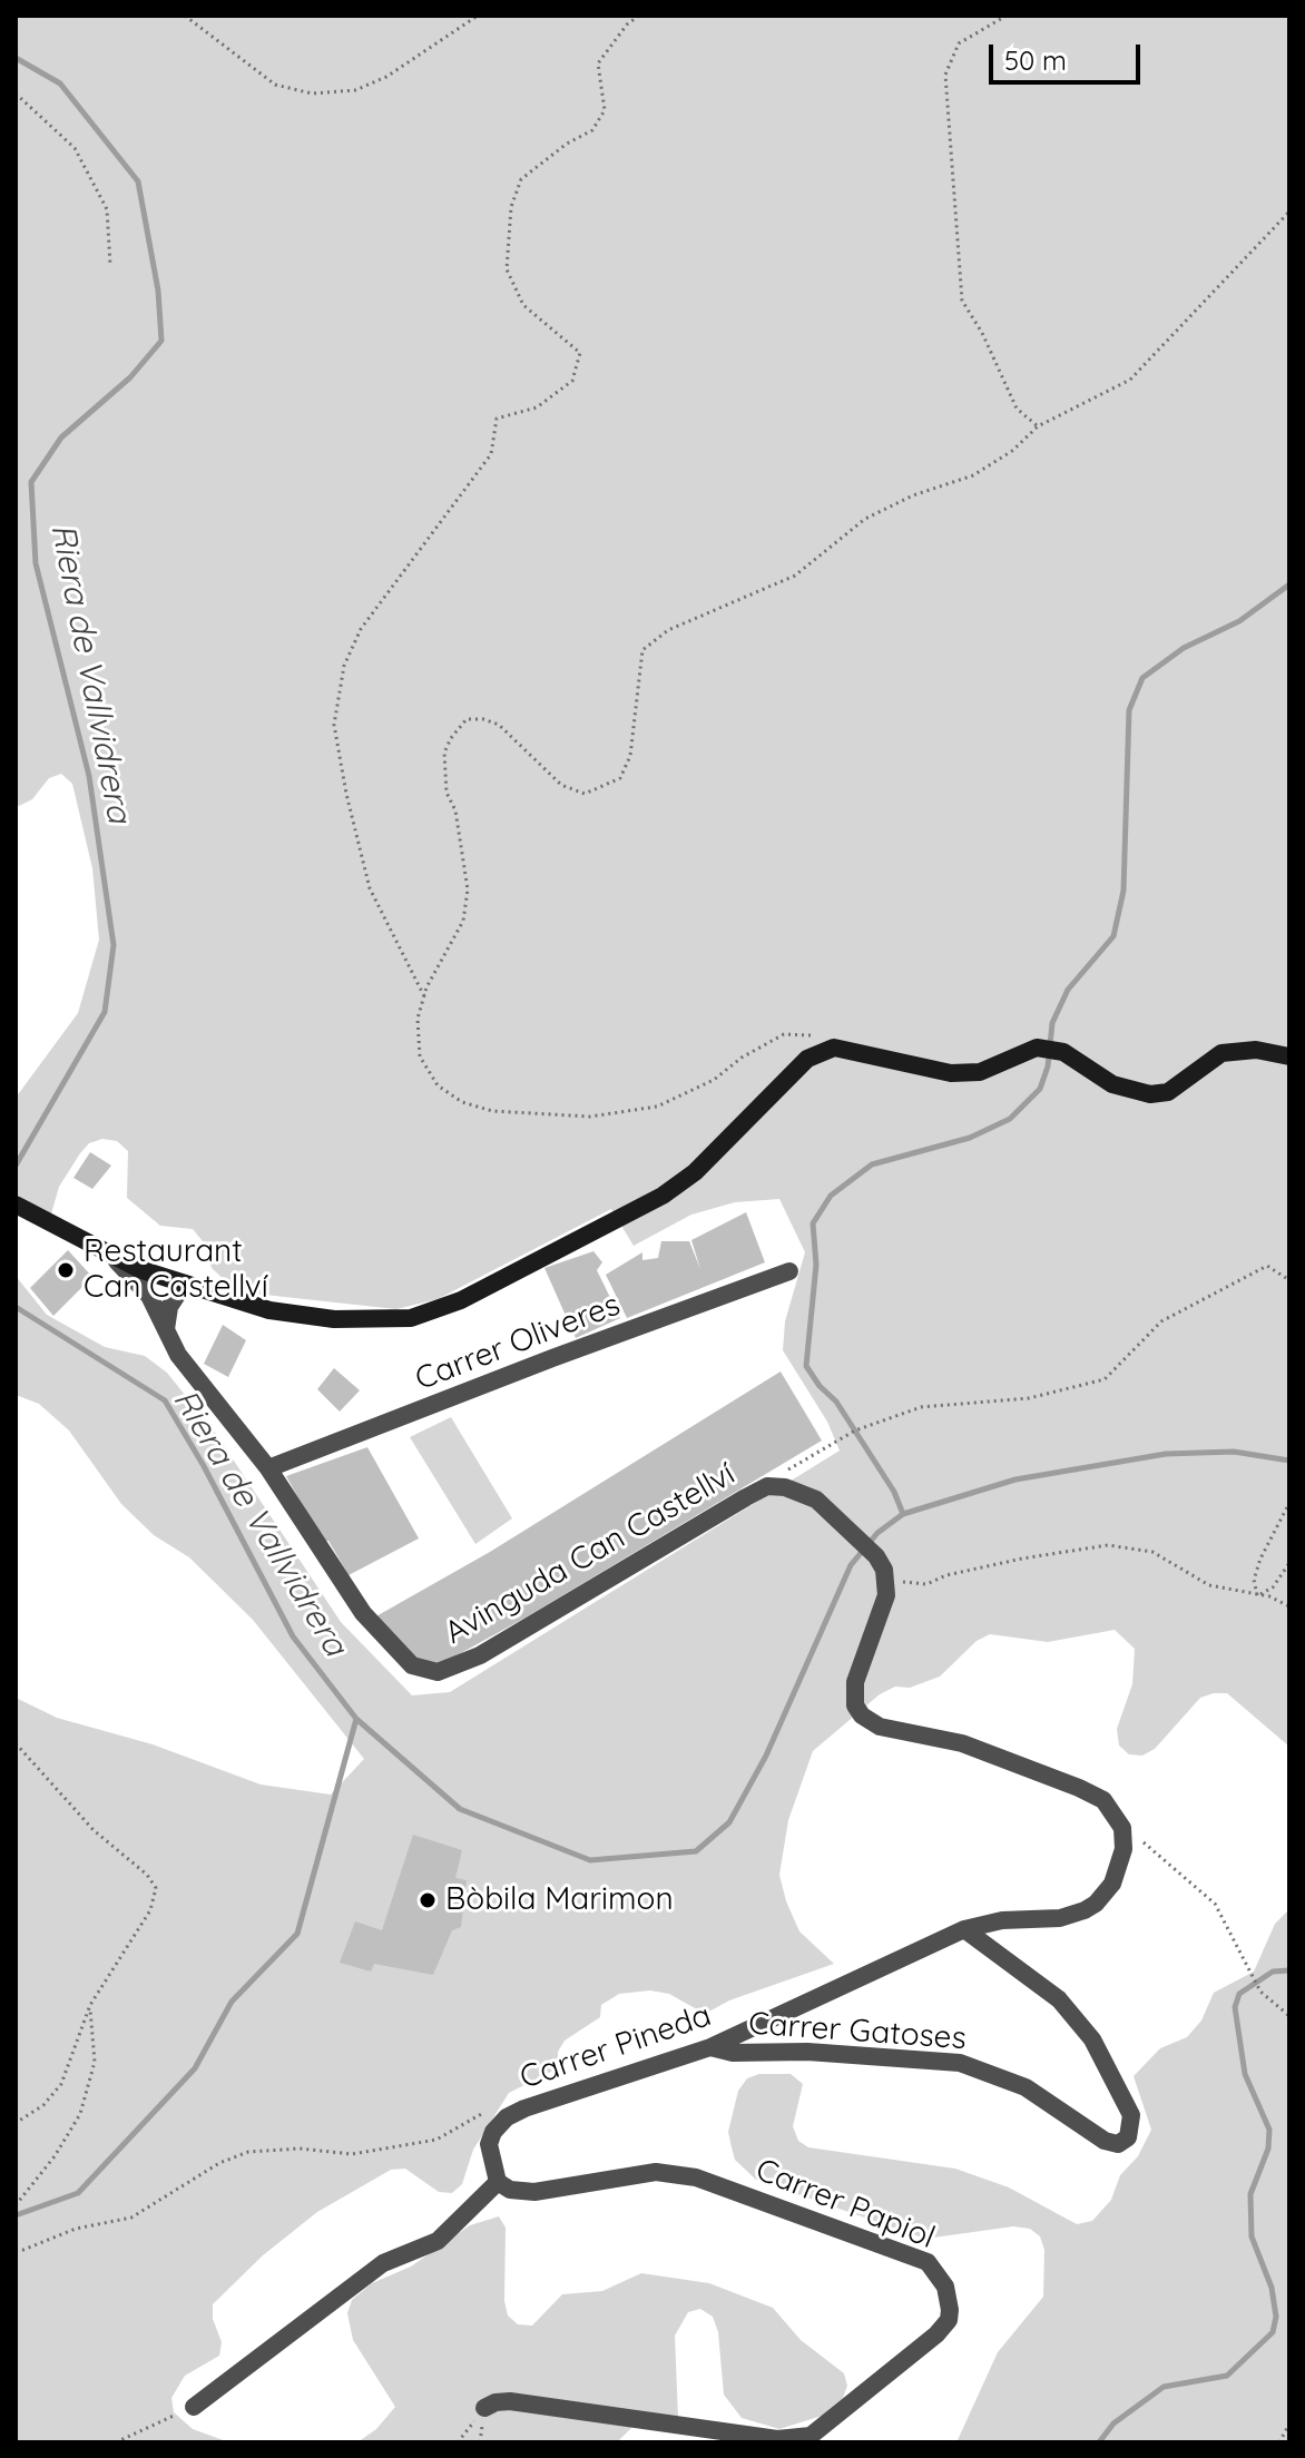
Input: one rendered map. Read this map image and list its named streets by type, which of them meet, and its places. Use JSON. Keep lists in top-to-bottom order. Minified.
{"streets":{"street":["Carrer Oliveres","Avinguda Can Castellví","Carrer Gatoses","Carrer Pineda","Carrer Papiol"]},"crossings":[["Carrer Oliveres","Avinguda Can Castellví"],["Carrer Gatoses","Carrer Pineda"],["Carrer Pineda","Carrer Papiol"]],"water":["Riera de Vallvidrera"],"places":["Restaurant Can Castellví","Bòbila Marimon"],"scale_bar":"50 m"}
